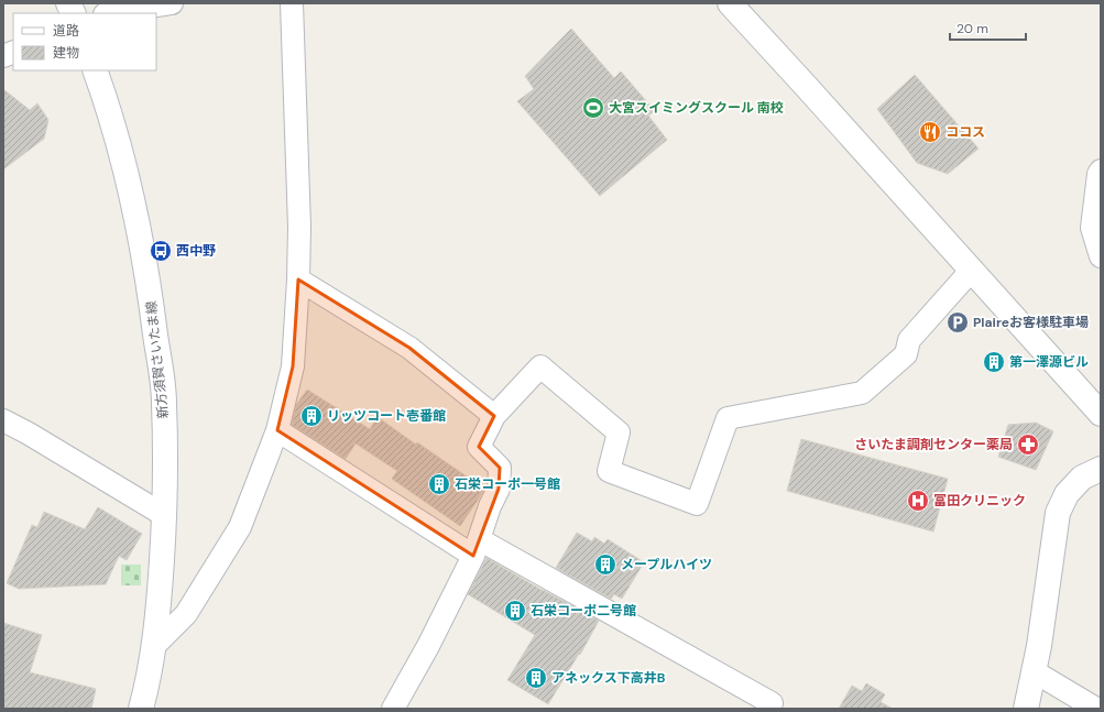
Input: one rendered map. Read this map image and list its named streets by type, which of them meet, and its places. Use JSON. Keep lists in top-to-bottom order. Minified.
{"streets":{"street":["新方須賀さいたま線"]},"places":{"sports":["大宮スイミングスクール 南校"],"restaurant":["ココス"],"bus stop":["西中野"],"parking":["Plaireお客様駐車場"],"building":["第一澤源ビル","リッツコート壱番館","石栄コーポ一号館","メープルハイツ","石栄コーポ二号館","アネックス下高井B"],"pharmacy":["さいたま調剤センター薬局"],"hospital":["冨田クリニック"]},"legend":["道路","建物"],"scale_bar":"20 m"}
